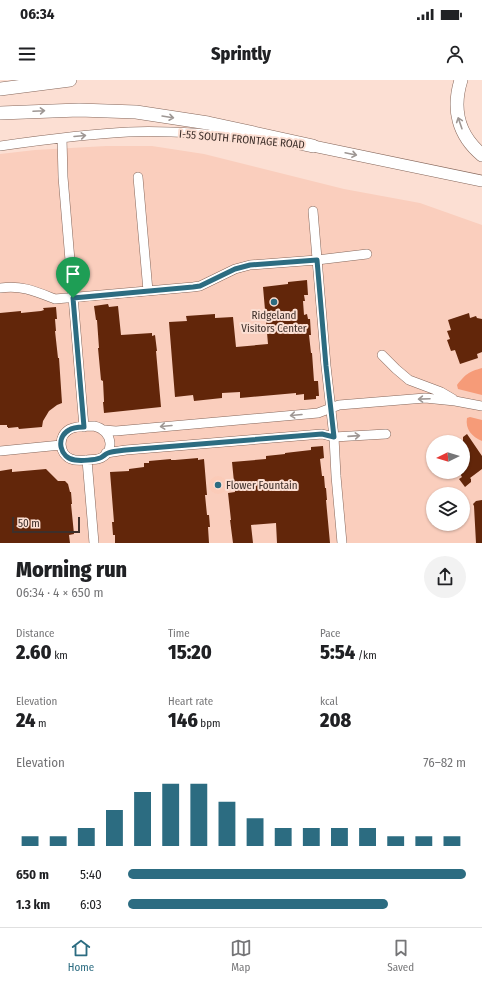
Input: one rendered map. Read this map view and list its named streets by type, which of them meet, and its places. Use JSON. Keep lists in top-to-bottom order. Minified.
{"streets":{"main road":["I-55 SOUTH FRONTAGE ROAD"]},"one_way":["I-55 SOUTH FRONTAGE ROAD"],"places":["Ridgeland Visitors Center","Flower Fountain"],"scale_bar":"50 m","north":"left","page":{"status":"06:34","header":"Sprintly","scale":"50 m","heading":["Morning run","06:34 · 4 × 650 m"],"stats":[["Distance","2.60 km"],["Time","15:20"],["Pace","5:54 /km"],["Elevation","24 m"],["Heart rate","146 bpm"],["kcal","208"]],"chart":["Elevation","76–82 m"],"list":[{"name":"650 m","note":"5:40"},{"name":"1.3 km","note":"6:03"}],"tabs":["Home","Map","Saved"]}}
